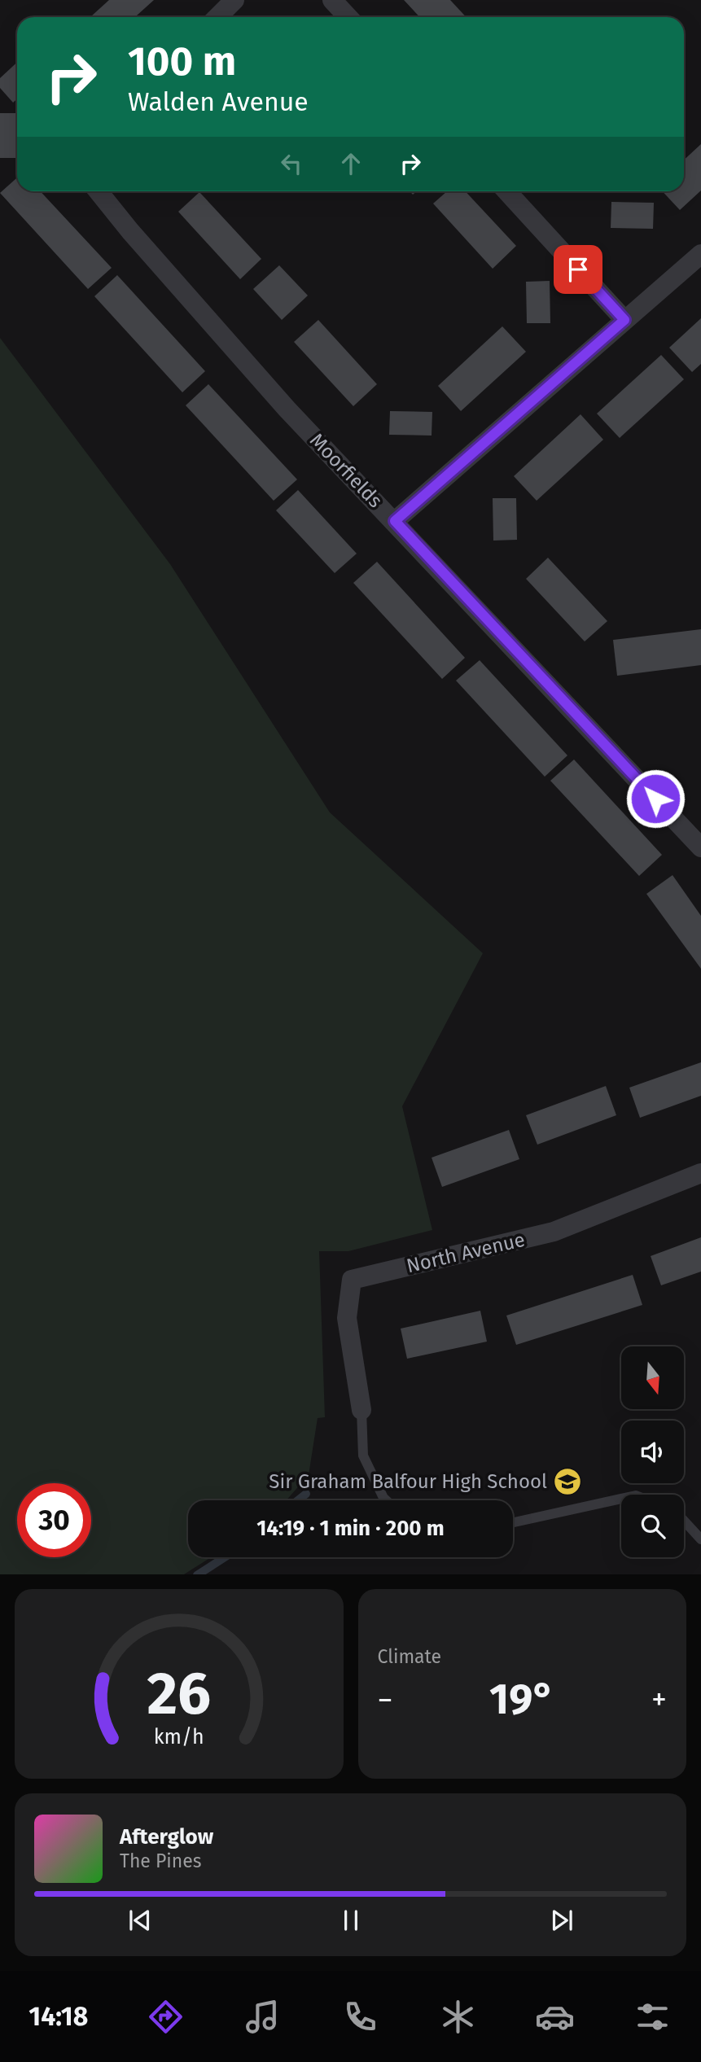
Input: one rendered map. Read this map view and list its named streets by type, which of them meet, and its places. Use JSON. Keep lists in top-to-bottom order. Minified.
{"streets":{"street":["Moorfields","North Avenue"]},"places":{"school or university":["Sir Graham Balfour High School"]},"north":"bottom","page":{"turn":["100 m","Walden Avenue"],"limit":"30","trip":"14:19 · 1 min · 200 m","tile":"Climate","heat":["−","19°","+"],"song":["Afterglow","The Pines"],"tabs":"14:18","gauge":["26","km/h"]}}
